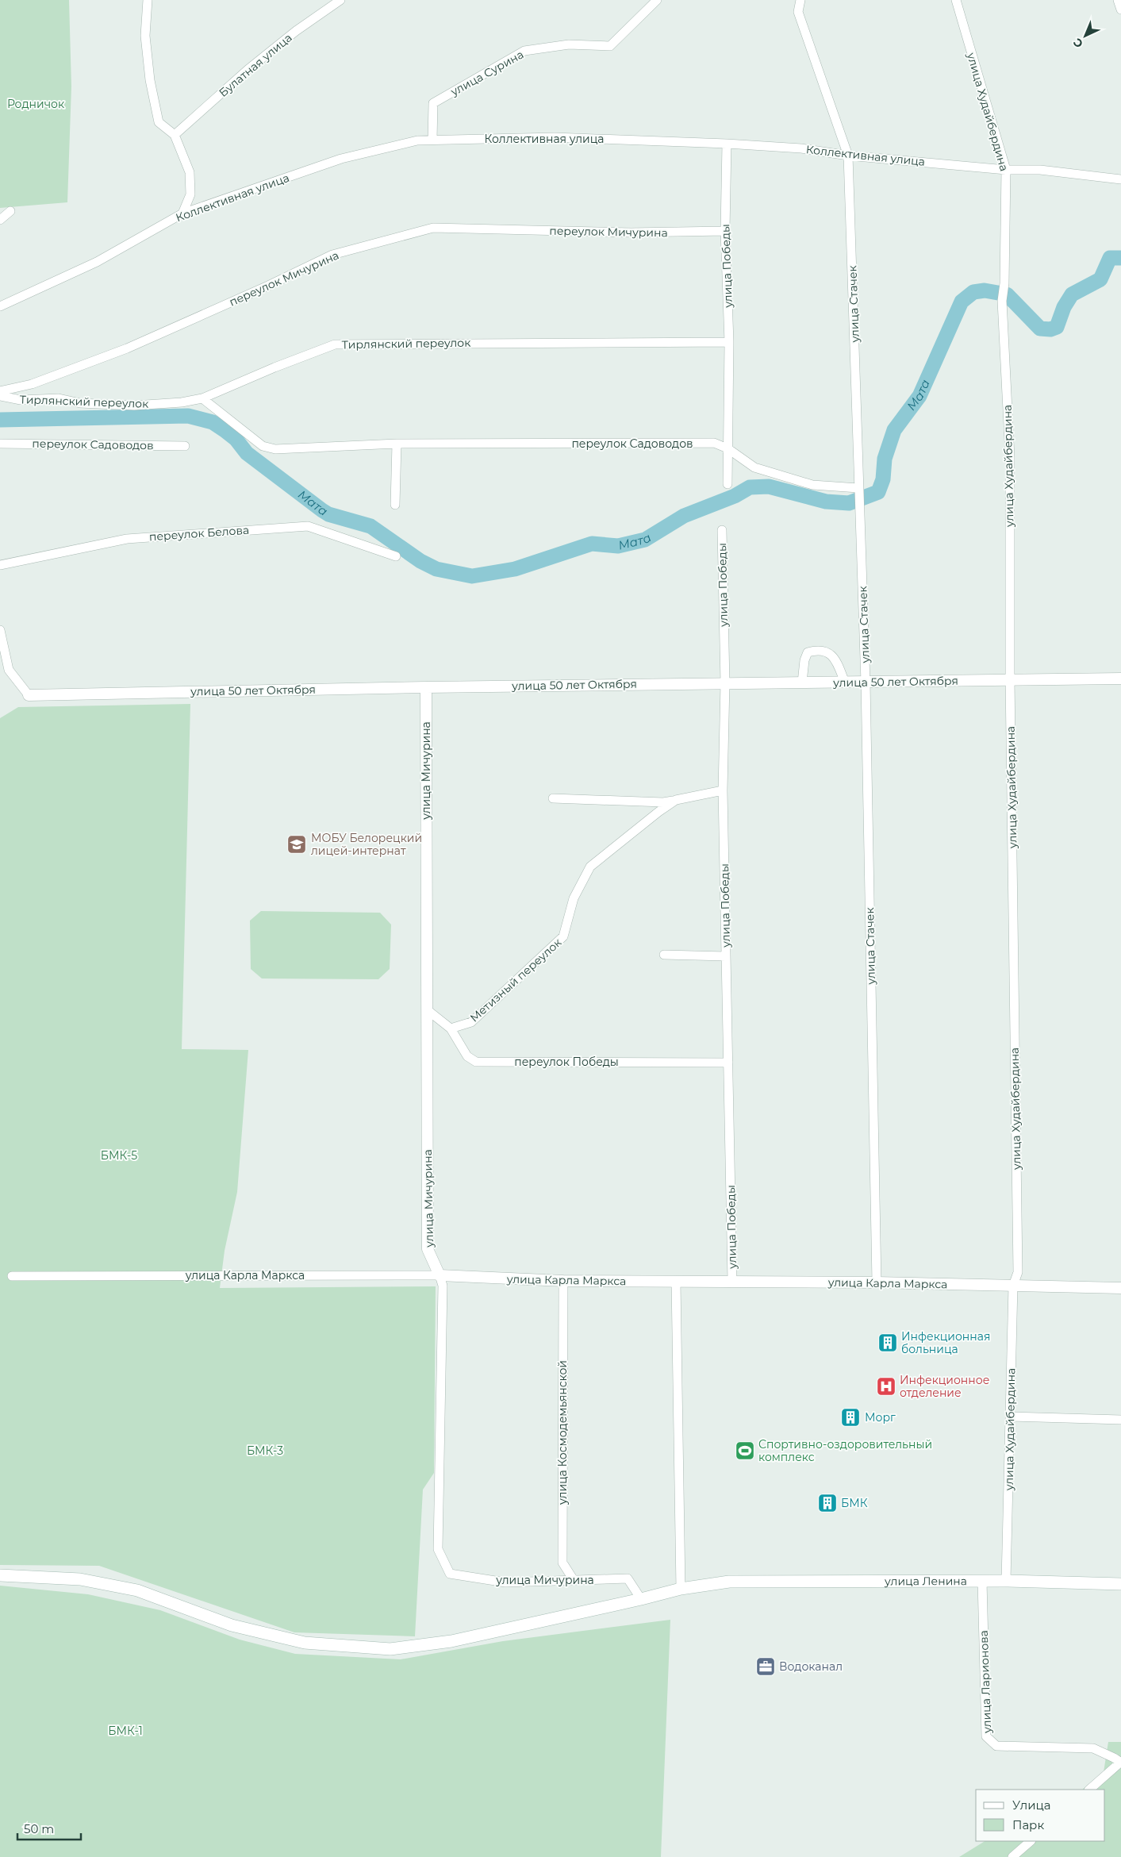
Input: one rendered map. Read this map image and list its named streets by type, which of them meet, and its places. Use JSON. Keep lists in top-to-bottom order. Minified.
{"streets":{"main road":["улица Ленина"],"street":["Булатная улица","улица Сурина","улица Худайбердина","Коллективная улица","переулок Мичурина","улица Победы","улица Стачек","Тирлянский переулок","переулок Садоводов","переулок Белова","улица 50 лет Октября","улица Мичурина","Метизный переулок","переулок Победы","улица Карла Маркса","улица Космодемьянской","улица Ларионова"]},"crossings":[["улица Сурина","Коллективная улица"],["улица Худайбердина","Коллективная улица"],["улица Худайбердина","улица 50 лет Октября"],["улица Худайбердина","улица Карла Маркса"],["улица Худайбердина","улица Ленина"],["Коллективная улица","улица Победы"],["Коллективная улица","улица Стачек"],["переулок Мичурина","улица Победы"],["улица Победы","Тирлянский переулок"],["улица Победы","переулок Садоводов"],["улица Победы","улица 50 лет Октября"],["улица Победы","Метизный переулок"],["улица Победы","переулок Победы"],["улица Победы","улица Карла Маркса"],["улица Стачек","переулок Садоводов"],["улица Стачек","улица 50 лет Октября"],["улица Стачек","улица Карла Маркса"],["Тирлянский переулок","переулок Садоводов"],["улица 50 лет Октября","улица Мичурина"],["улица Мичурина","переулок Победы"],["улица Мичурина","улица Карла Маркса"],["улица Мичурина","улица Космодемьянской"],["улица Мичурина","улица Ленина"],["Метизный переулок","переулок Победы"],["улица Карла Маркса","улица Космодемьянской"],["улица Ленина","улица Ларионова"]],"water":["Мата"],"parks":["Родничок","БМК-5","БМК-3","БМК-1"],"places":{"school or university":["МОБУ Белорецкий лицей-интернат"],"building":["Инфекционная больница","Морг","БМК"],"hospital":["Инфекционное отделение"],"sports":["Спортивно-оздоровительный комплекс"],"office":["Водоканал"]},"legend":["Улица","Парк"],"scale_bar":"50 m","north":"bottom left"}
